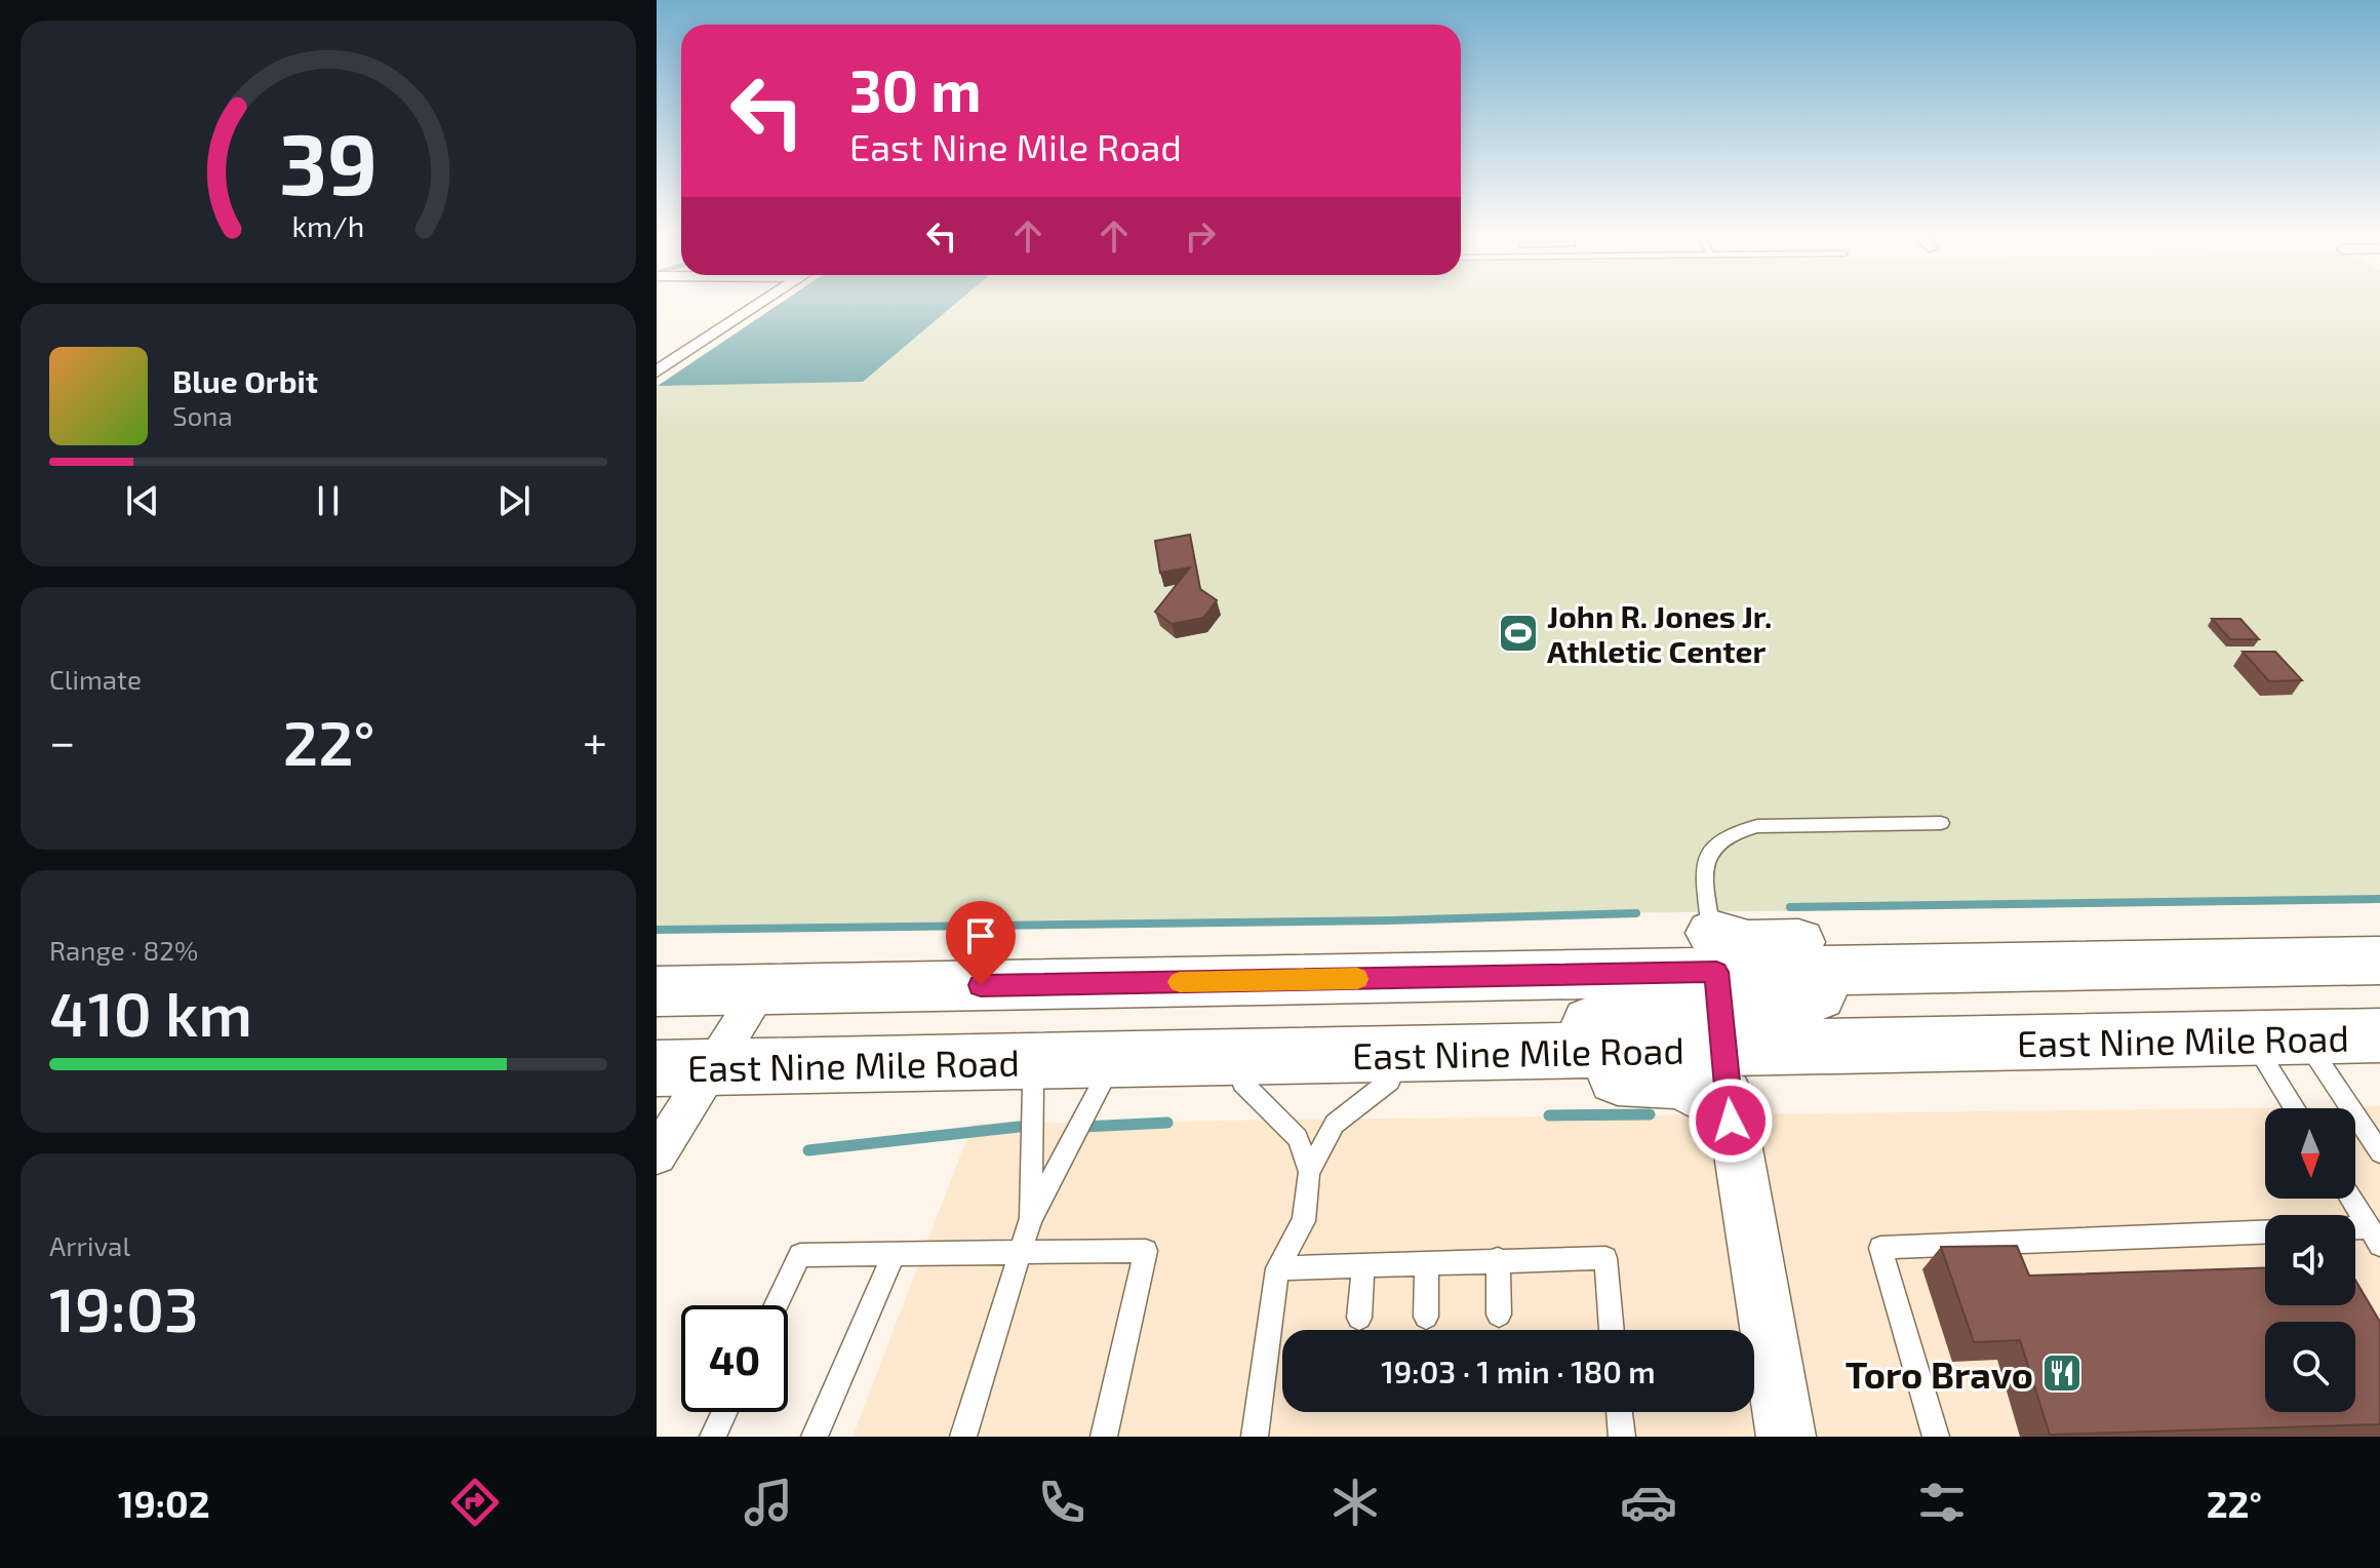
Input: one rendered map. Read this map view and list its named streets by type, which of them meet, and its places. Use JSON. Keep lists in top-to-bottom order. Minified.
{"streets":{"main road":["East Nine Mile Road"]},"places":{"sports":["John R. Jones Jr. Athletic Center"],"restaurant":["Toro Bravo"]},"north":"bottom","page":{"turn":["30 m","East Nine Mile Road"],"song":["Blue Orbit","Sona"],"tile":["Climate",["Range · 82%","410 km"],["Arrival","19:03"]],"heat":["−","22°","+"],"limit":"40","trip":"19:03 · 1 min · 180 m","tabs":["19:02","22°"],"gauge":["39","km/h"]}}
